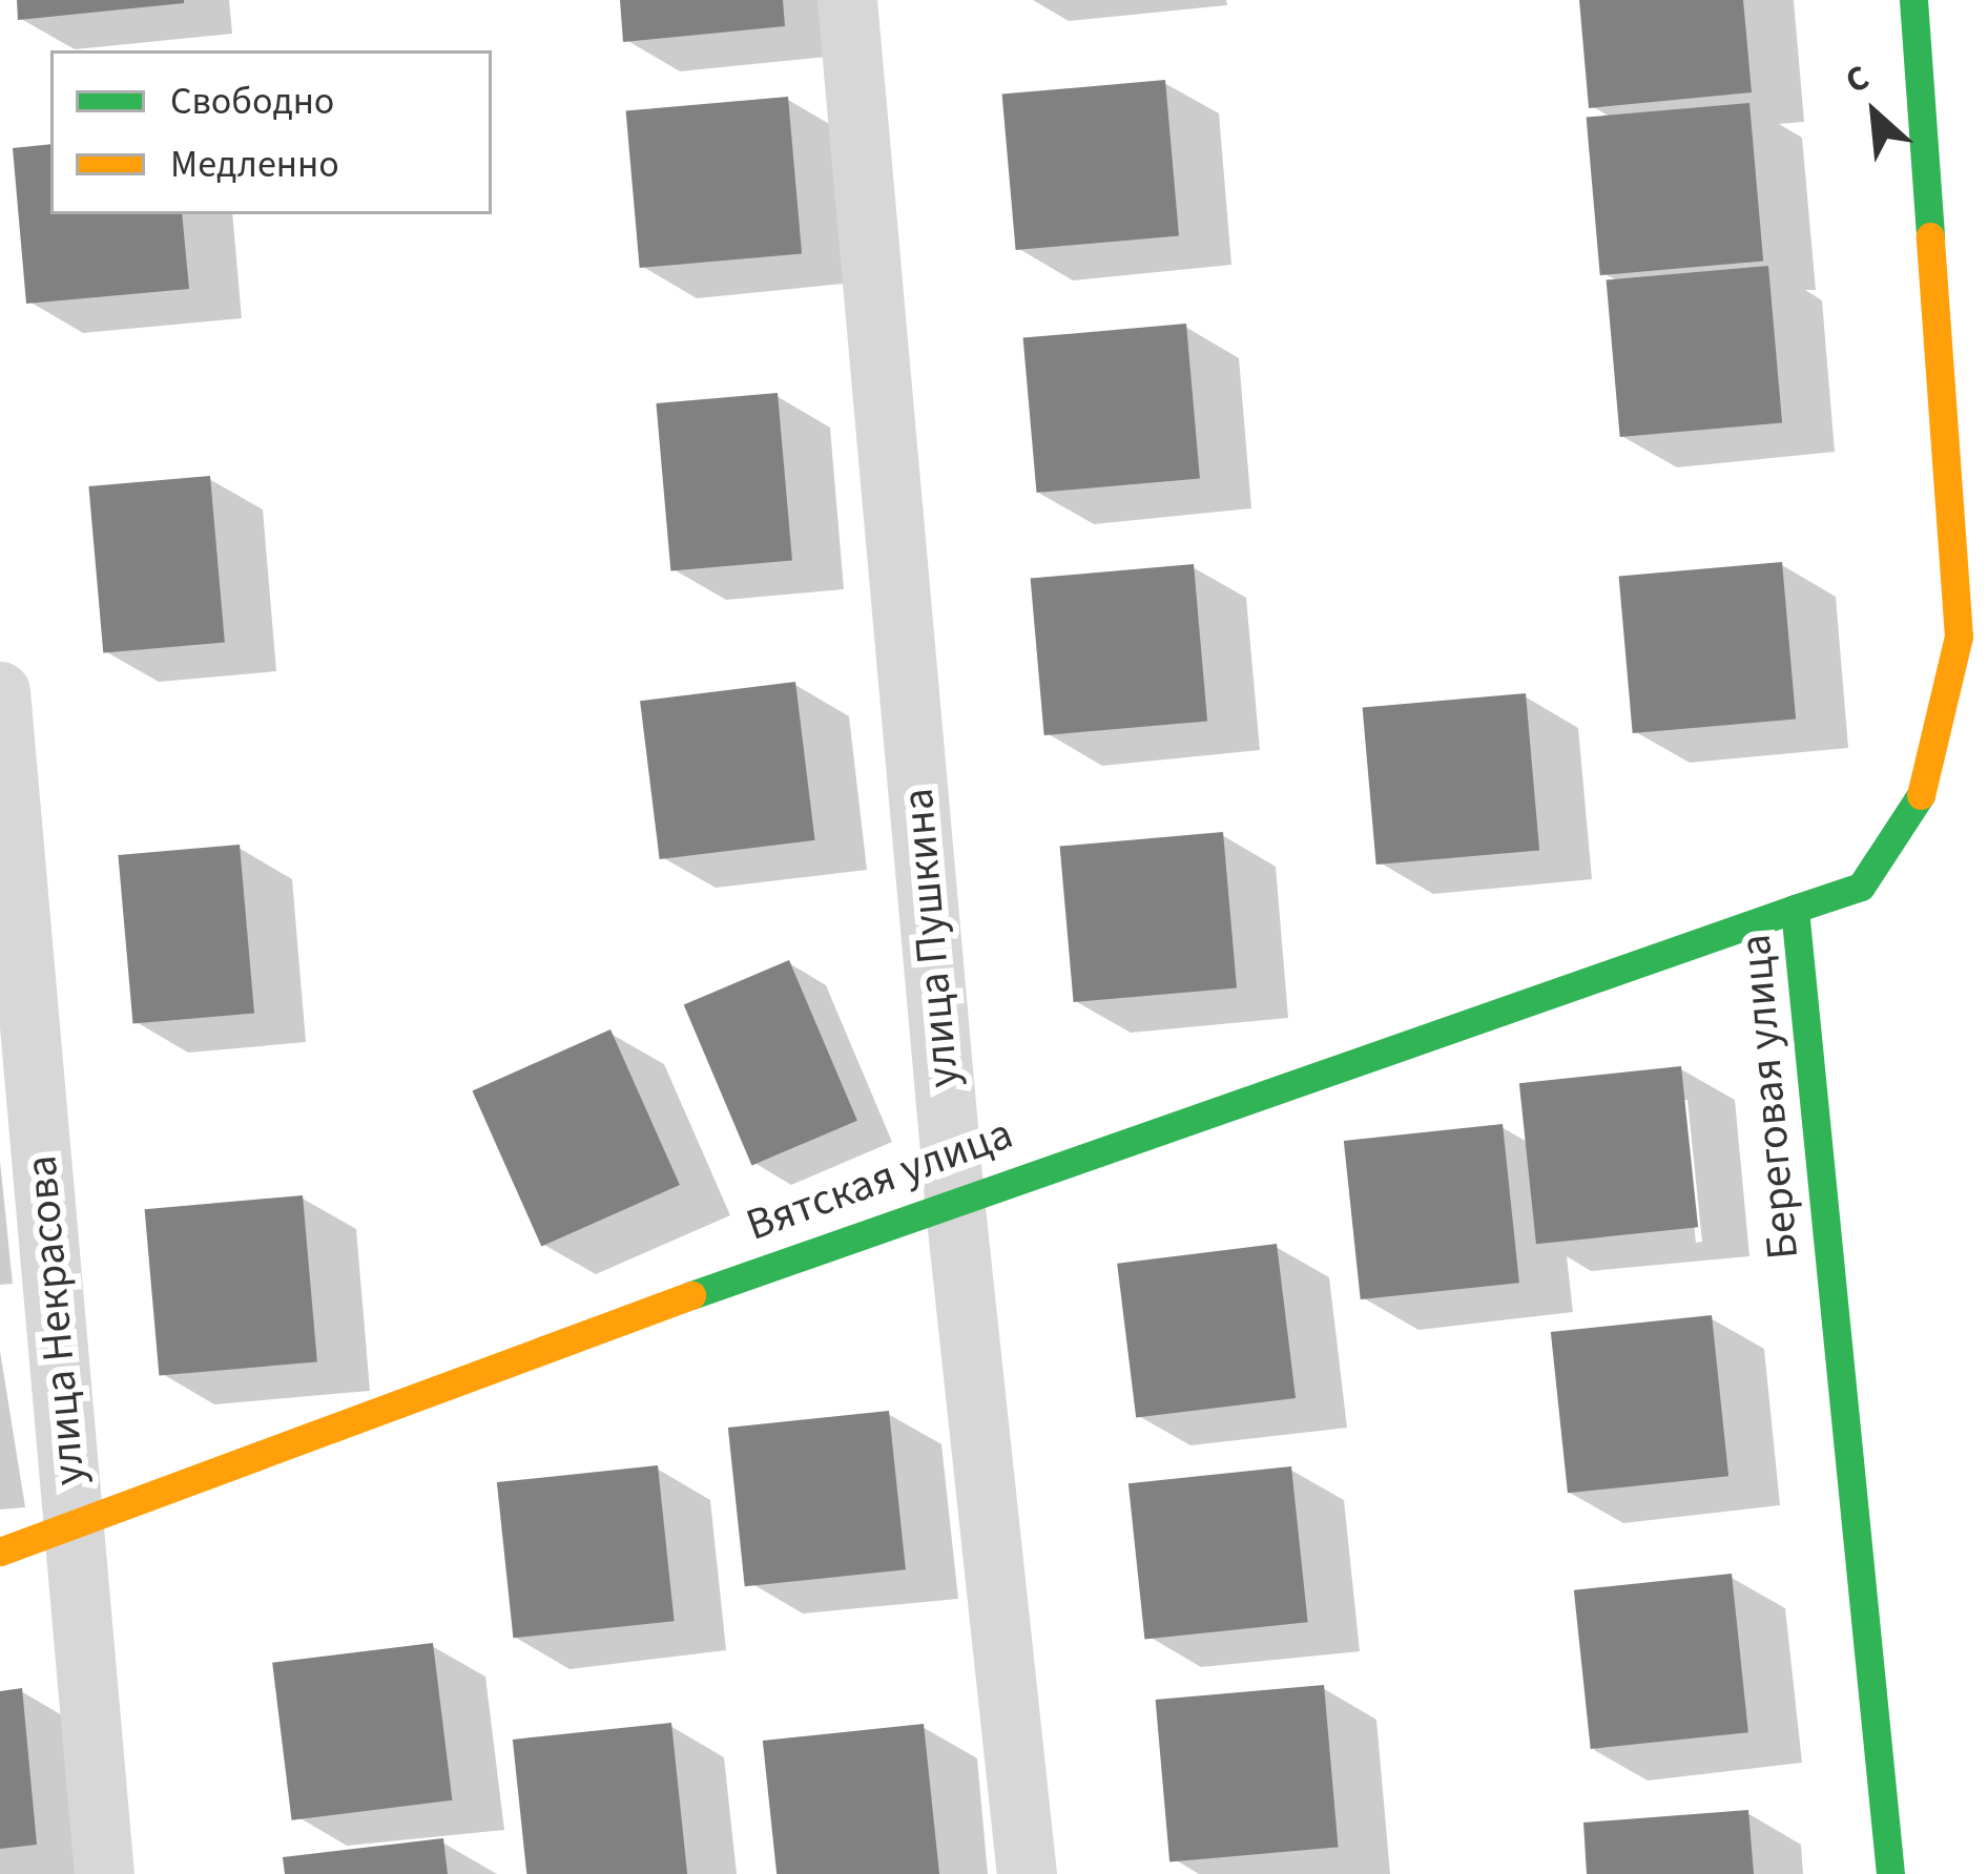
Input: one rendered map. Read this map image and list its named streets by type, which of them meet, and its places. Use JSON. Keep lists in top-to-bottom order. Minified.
{"streets":{"street":["улица Пушкина","Береговая улица","Вятская улица","улица Некрасова"]},"crossings":[["улица Пушкина","Вятская улица"],["Береговая улица","Вятская улица"],["Вятская улица","улица Некрасова"]],"legend":["Свободно","Медленно"],"north":"top left"}
